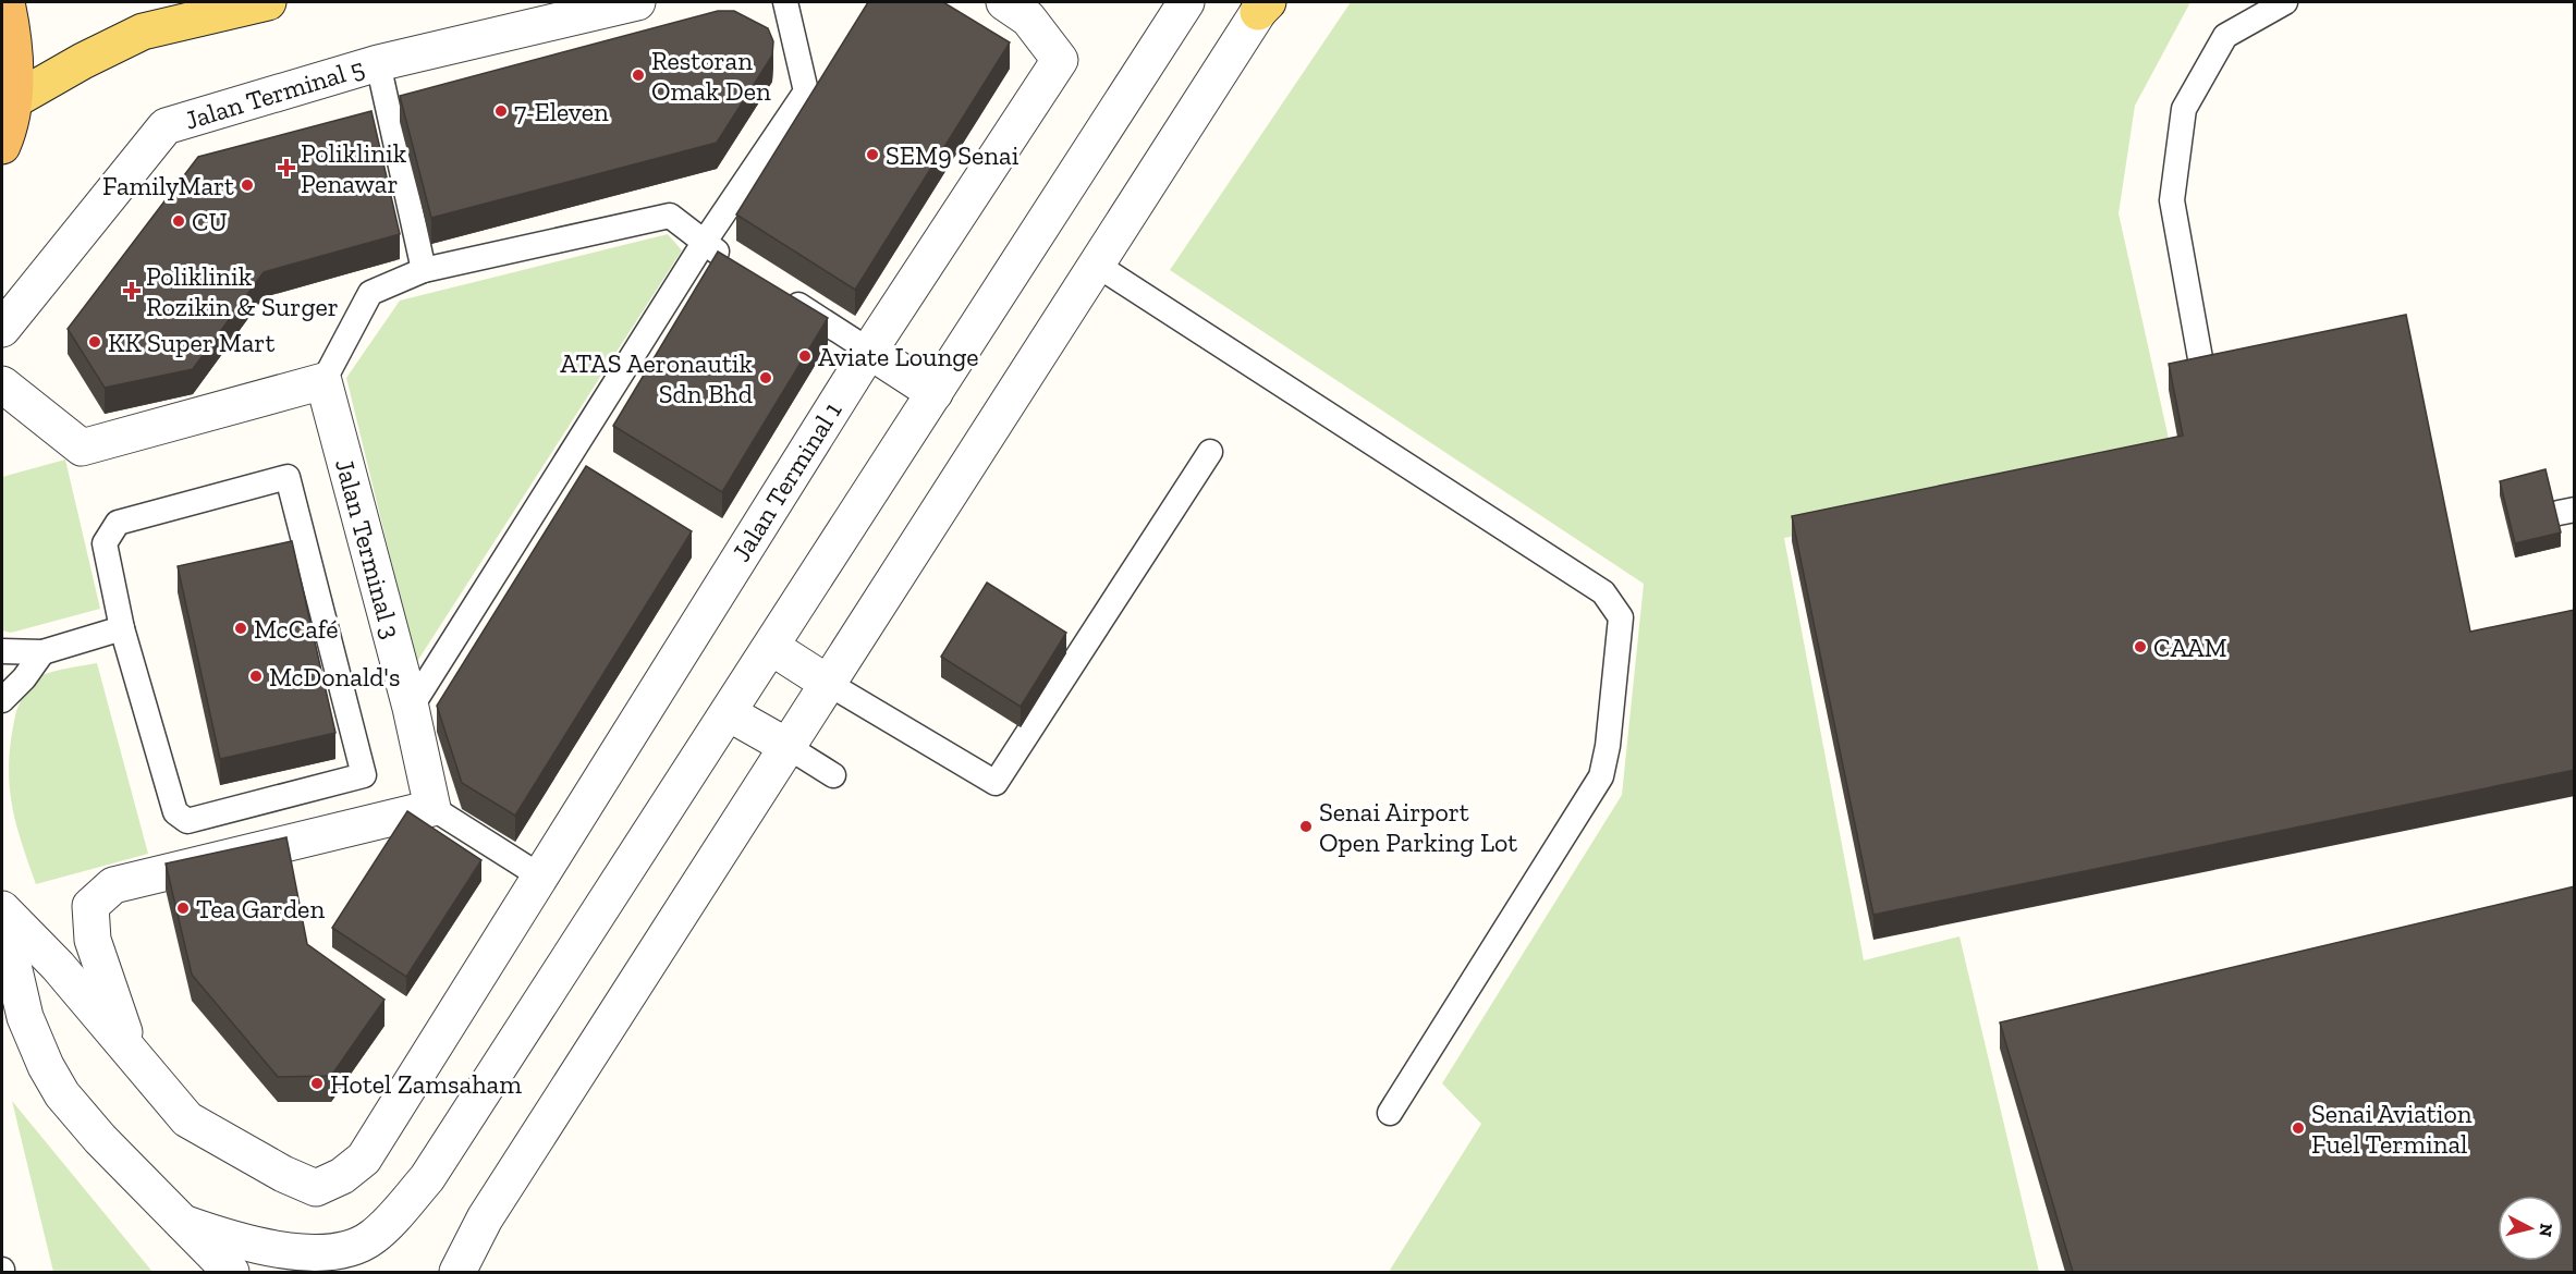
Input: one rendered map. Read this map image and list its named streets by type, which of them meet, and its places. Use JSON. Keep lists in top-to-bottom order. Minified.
{"streets":{"street":["Jalan Terminal 5","Jalan Terminal 1","Jalan Terminal 3"]},"places":{"other":["Restoran Omak Den","7-Eleven","SEM9 Senai","FamilyMart","CU","KK Super Mart","Aviate Lounge","ATAS Aeronautik Sdn Bhd","McCafé","CAAM","McDonald's","Senai Airport Open Parking Lot","Tea Garden","Hotel Zamsaham","Senai Aviation Fuel Terminal"],"health":["Poliklinik Penawar","Poliklinik Rozikin & Surger"]},"north":"right"}
